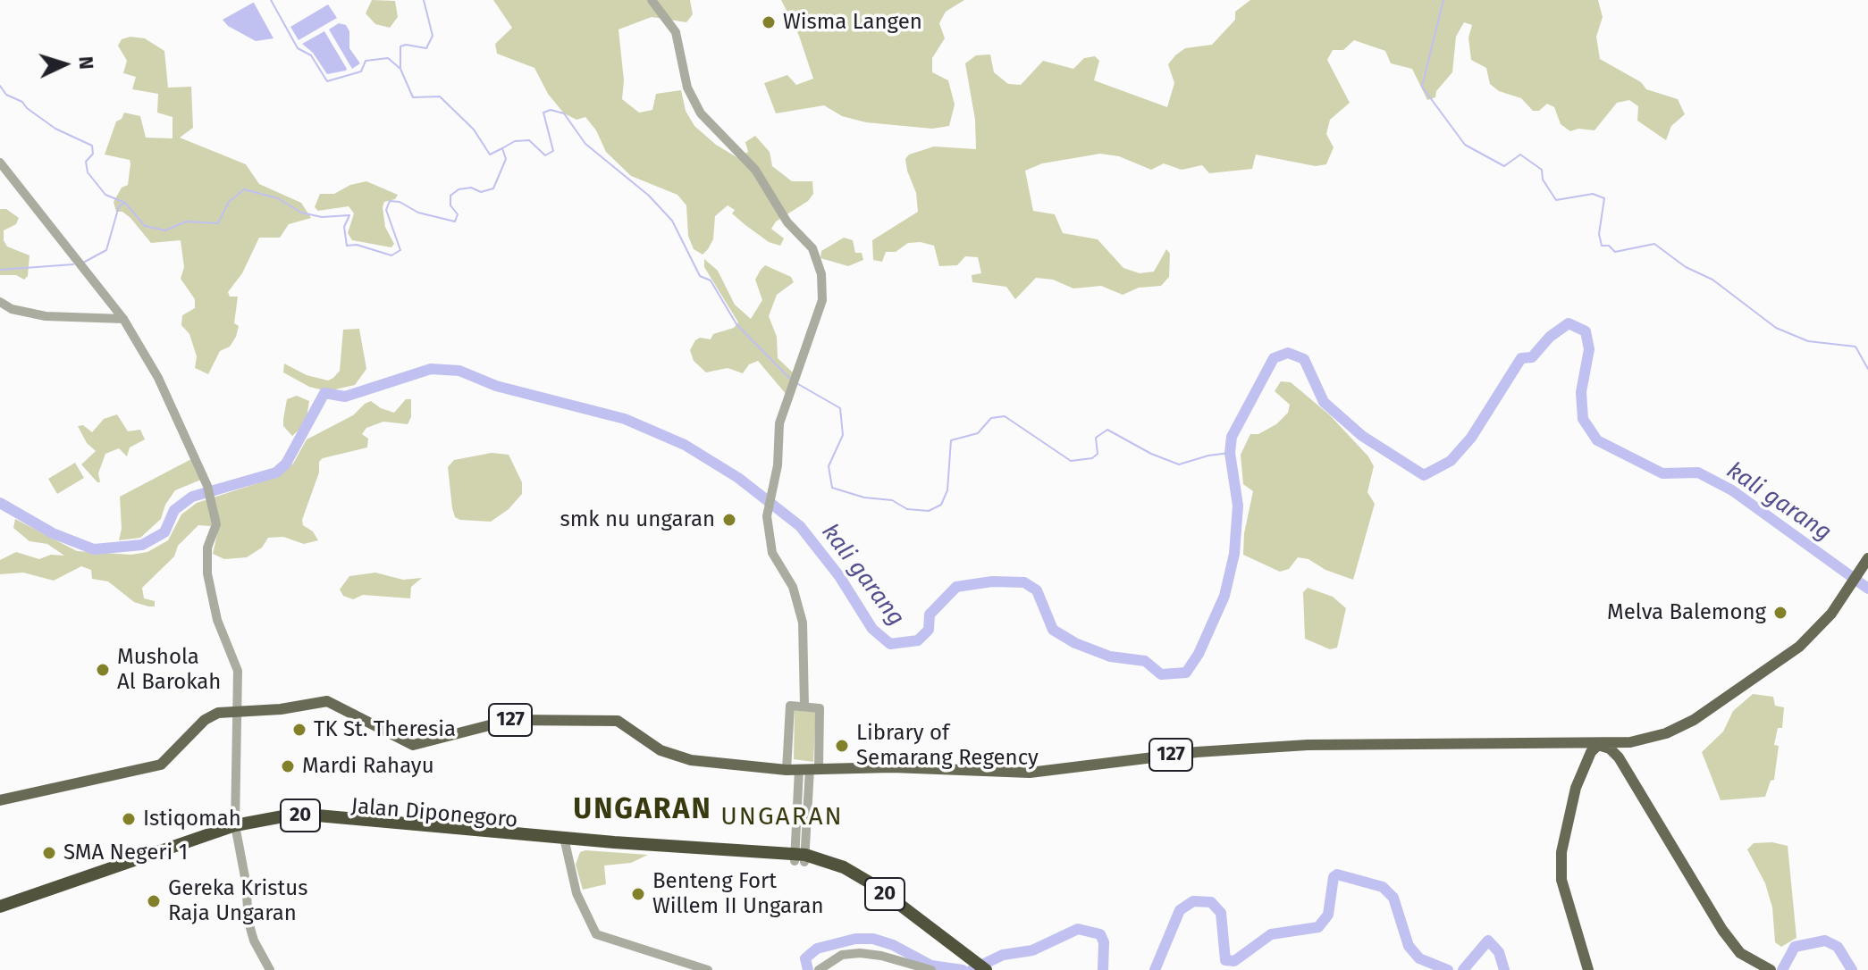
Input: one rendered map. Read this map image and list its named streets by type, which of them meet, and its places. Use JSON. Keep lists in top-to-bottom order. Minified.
{"streets":{"highway":["Jalan Diponegoro","20"],"main road":["127"]},"crossings":[["Jalan Diponegoro","20"]],"districts":["UNGARAN","UNGARAN"],"water":["kali garang"],"places":["Wisma Langen","smk nu ungaran","Melva Balemong","Mushola Al Barokah","TK St. Theresia","Library of Semarang Regency","Mardi Rahayu","Istiqomah","SMA Negeri 1","Benteng Fort Willem II Ungaran","Gereka Kristus Raja Ungaran"],"north":"right"}
